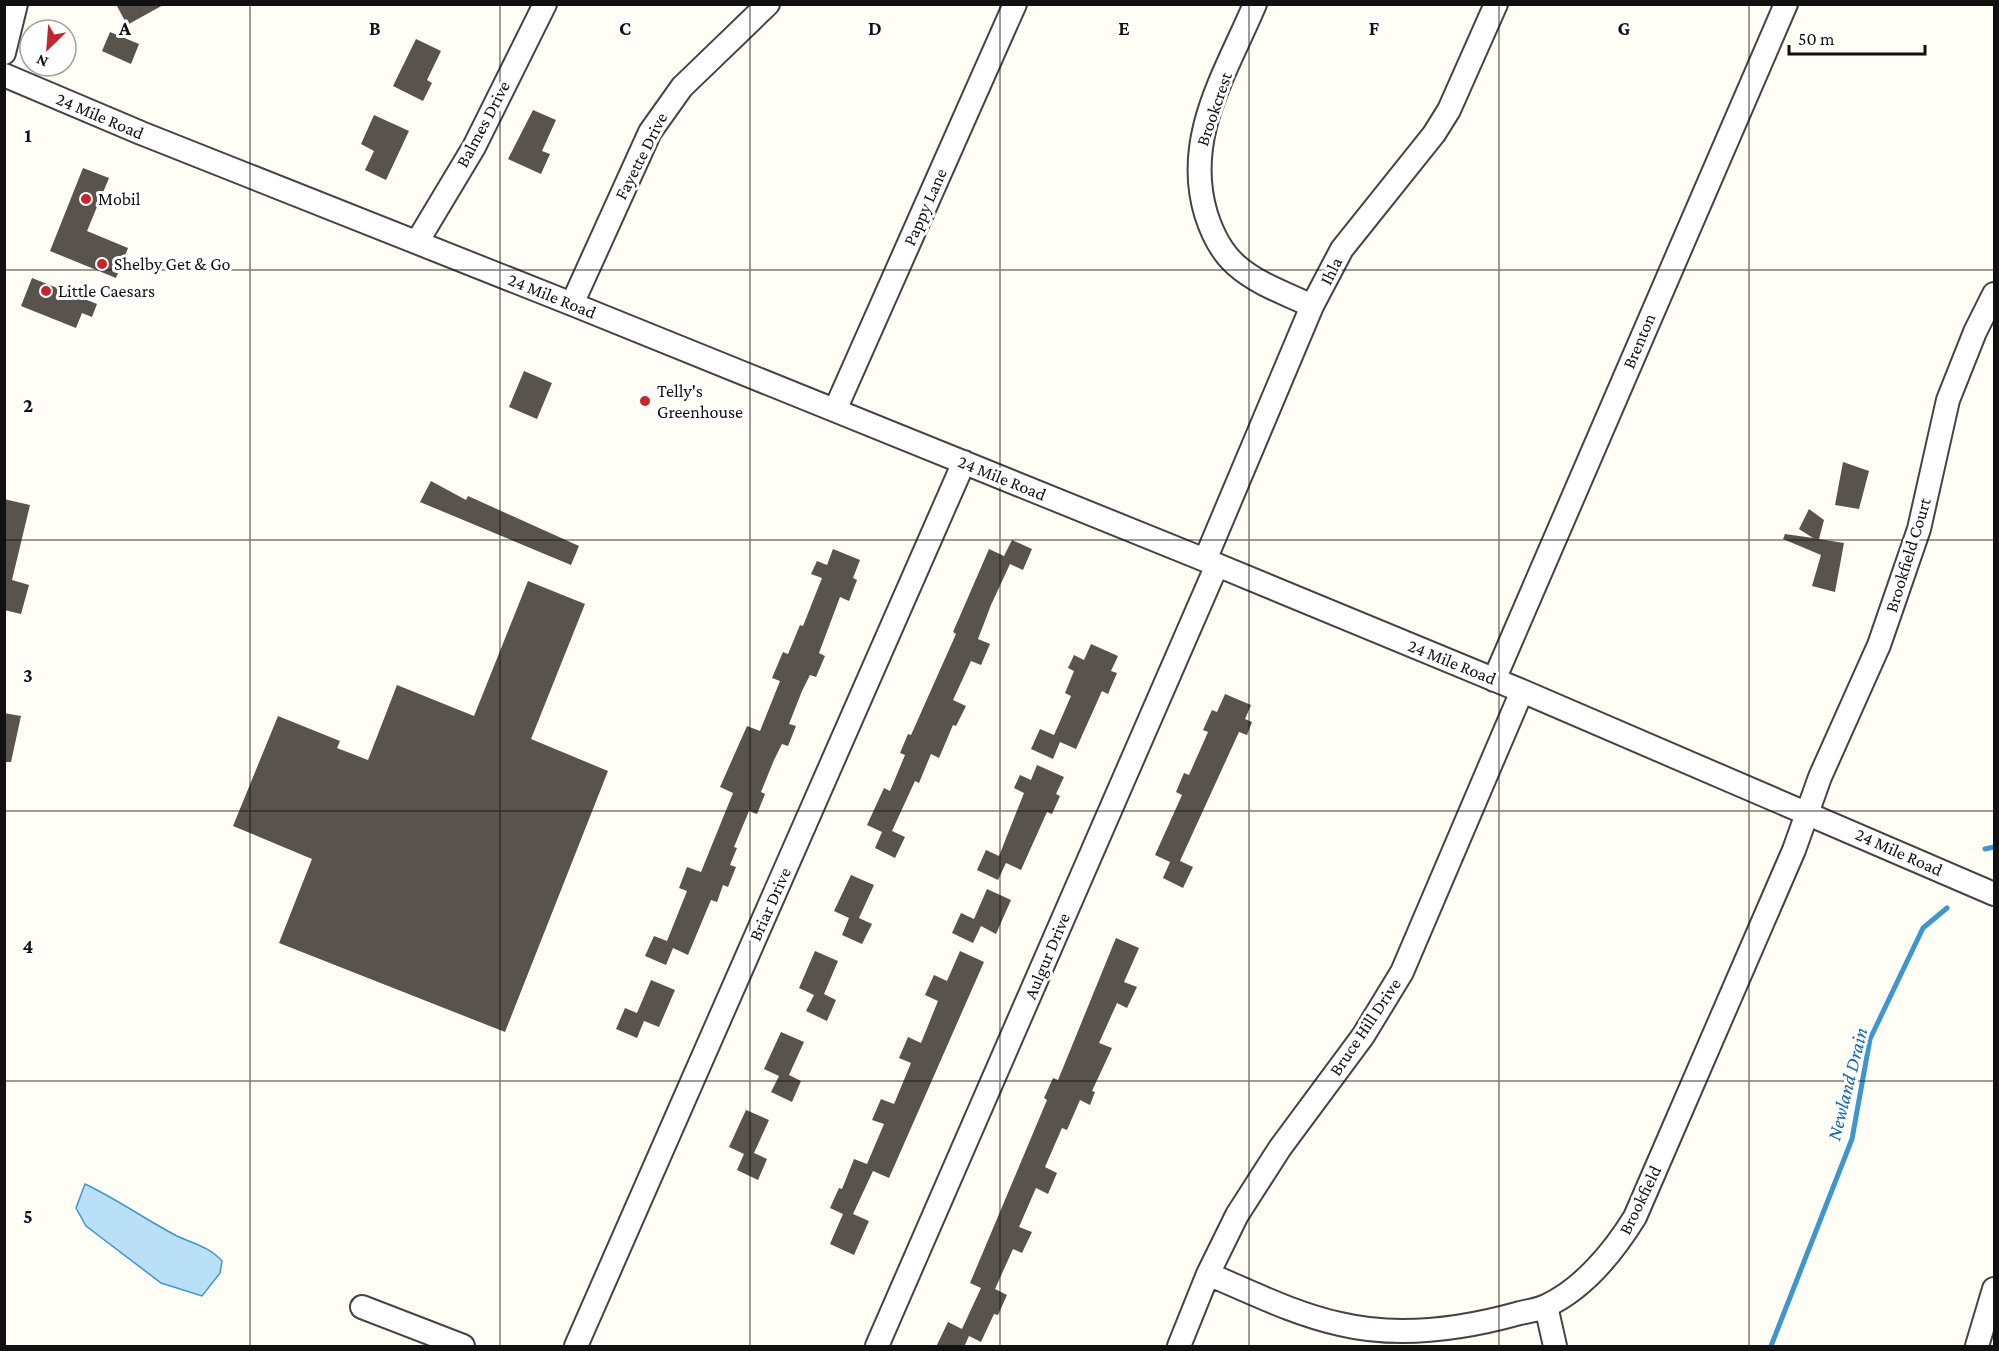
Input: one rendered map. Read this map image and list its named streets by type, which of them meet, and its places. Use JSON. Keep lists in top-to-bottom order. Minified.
{"streets":{"street":["Brookcrest","24 Mile Road","Balmes Drive","Fayette Drive","Pappy Lane","Ihla","Brenton","Brookfield Court","Briar Drive","Aulgur Drive","Bruce Hill Drive","Brookfield"]},"crossings":[["Brookcrest","Ihla"],["24 Mile Road","Balmes Drive"],["24 Mile Road","Fayette Drive"],["24 Mile Road","Pappy Lane"],["24 Mile Road","Ihla"],["24 Mile Road","Brenton"],["24 Mile Road","Brookfield Court"],["24 Mile Road","Briar Drive"],["24 Mile Road","Aulgur Drive"],["24 Mile Road","Bruce Hill Drive"],["24 Mile Road","Brookfield"],["Ihla","Aulgur Drive"],["Brookfield Court","Brookfield"],["Bruce Hill Drive","Brookfield"]],"water":["Newland Drain"],"places":["Mobil","Shelby Get & Go","Little Caesars","Telly's Greenhouse"],"scale_bar":"50 m","north":"bottom left","grid":{"columns":["A","B","C","D","E","F","G"],"rows":["1","2","3","4","5"]}}
